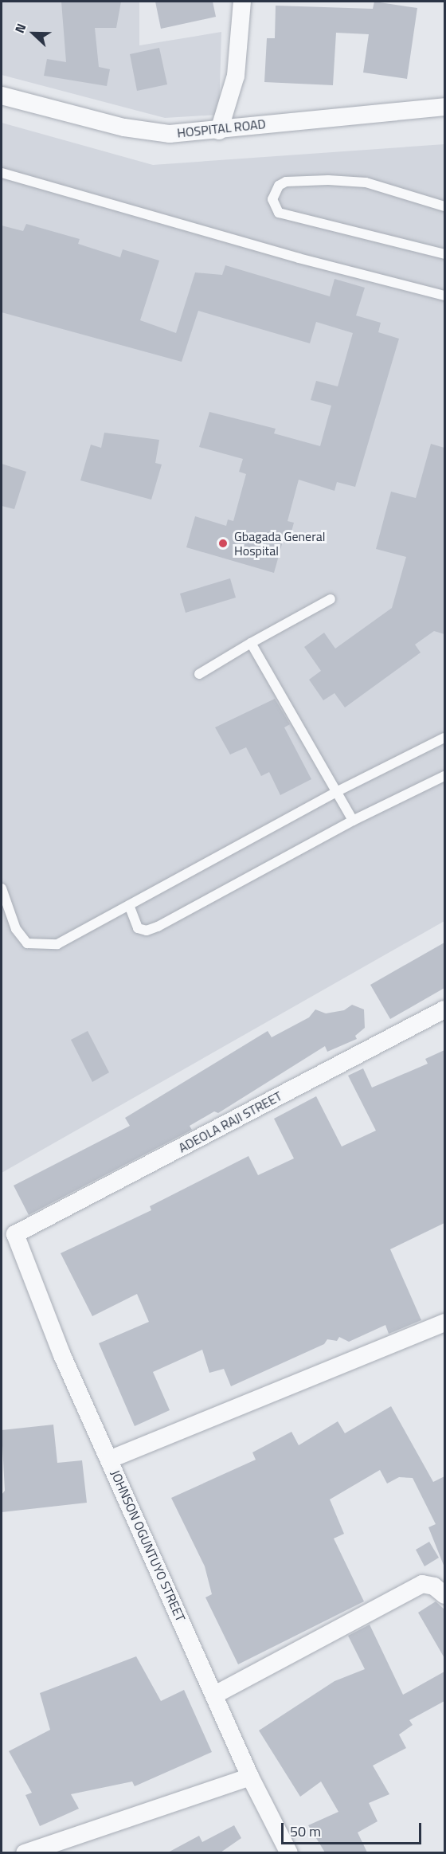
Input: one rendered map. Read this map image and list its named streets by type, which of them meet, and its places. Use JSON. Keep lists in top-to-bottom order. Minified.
{"streets":{"street":["HOSPITAL ROAD","ADEOLA RAJI STREET","JOHNSON OGUNTUYO STREET"]},"crossings":[["ADEOLA RAJI STREET","JOHNSON OGUNTUYO STREET"]],"places":["Gbagada General Hospital"],"scale_bar":"50 m","north":"left"}
